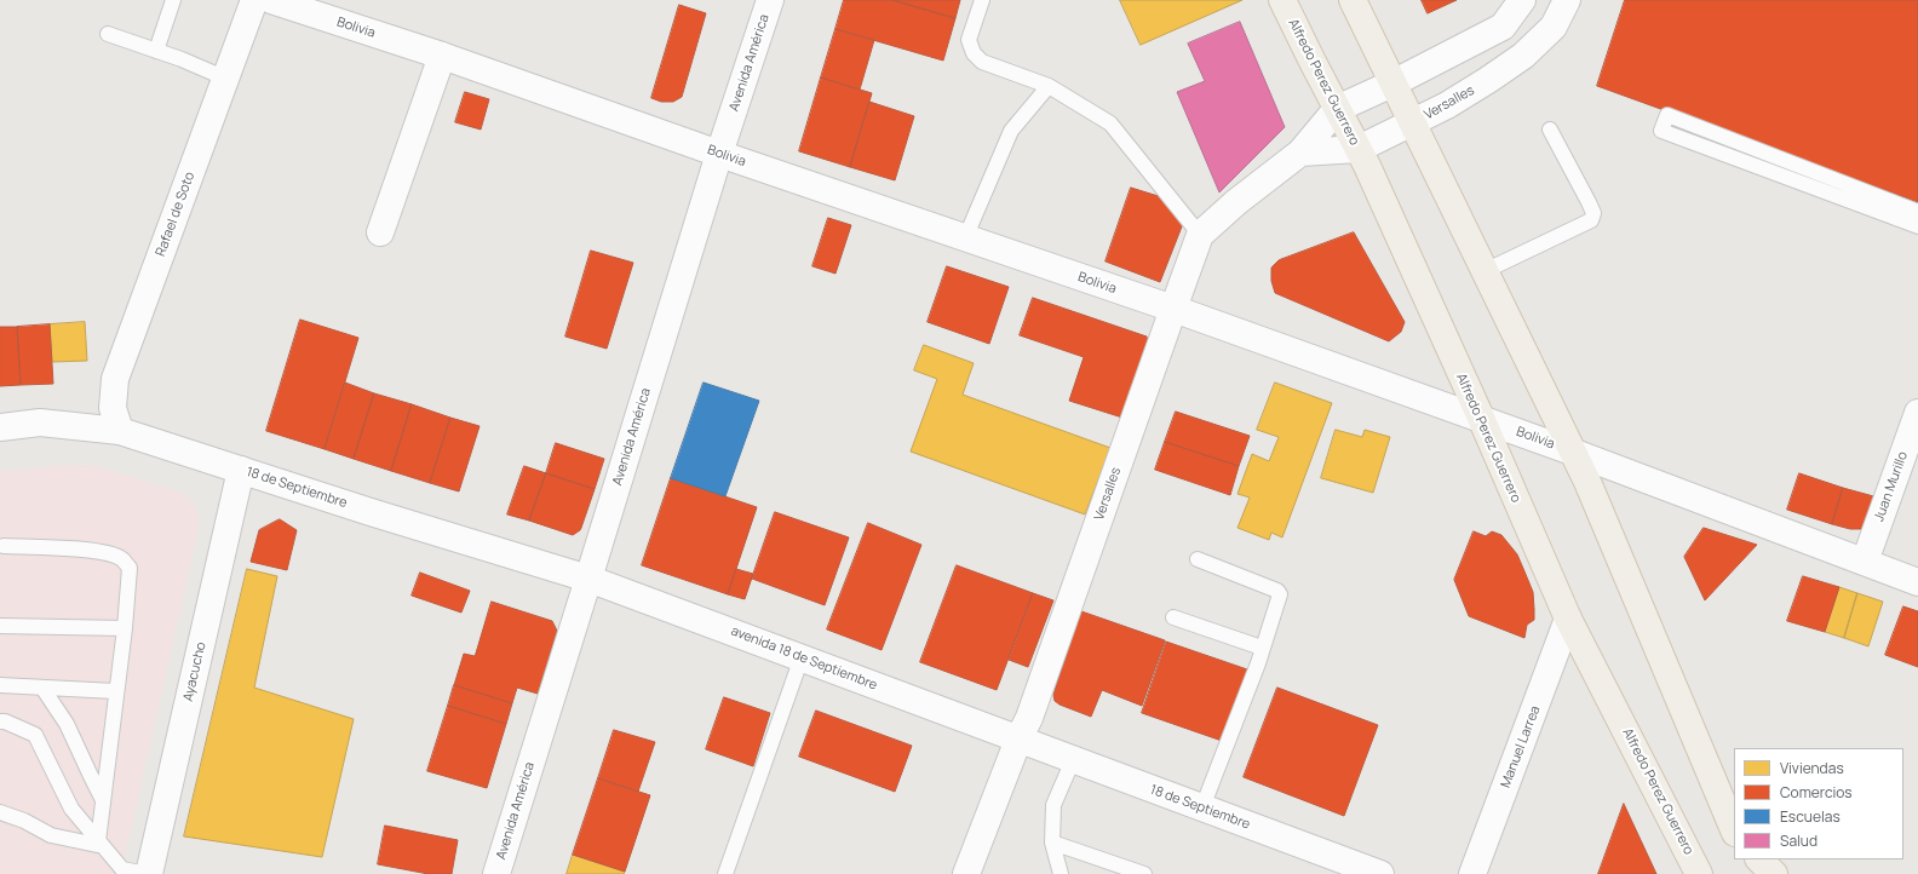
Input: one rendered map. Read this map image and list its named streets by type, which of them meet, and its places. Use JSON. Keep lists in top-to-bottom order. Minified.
{"streets":{"main road":["Alfredo Perez Guerrero"],"street":["Bolivia","Avenida América","Versalles","Rafael de Soto","Juan Murillo","18 de Septiembre","avenida 18 de Septiembre","Ayacucho","Manuel Larrea"]},"crossings":[["Bolivia","Avenida América"],["Bolivia","Alfredo Perez Guerrero"],["Bolivia","Versalles"],["Bolivia","Juan Murillo"],["Avenida América","18 de Septiembre"],["Avenida América","avenida 18 de Septiembre"],["Alfredo Perez Guerrero","Versalles"],["Alfredo Perez Guerrero","Manuel Larrea"],["Versalles","18 de Septiembre"],["Versalles","avenida 18 de Septiembre"],["Rafael de Soto","18 de Septiembre"],["18 de Septiembre","avenida 18 de Septiembre"],["18 de Septiembre","Ayacucho"]],"legend":["Viviendas","Comercios","Escuelas","Salud"]}
